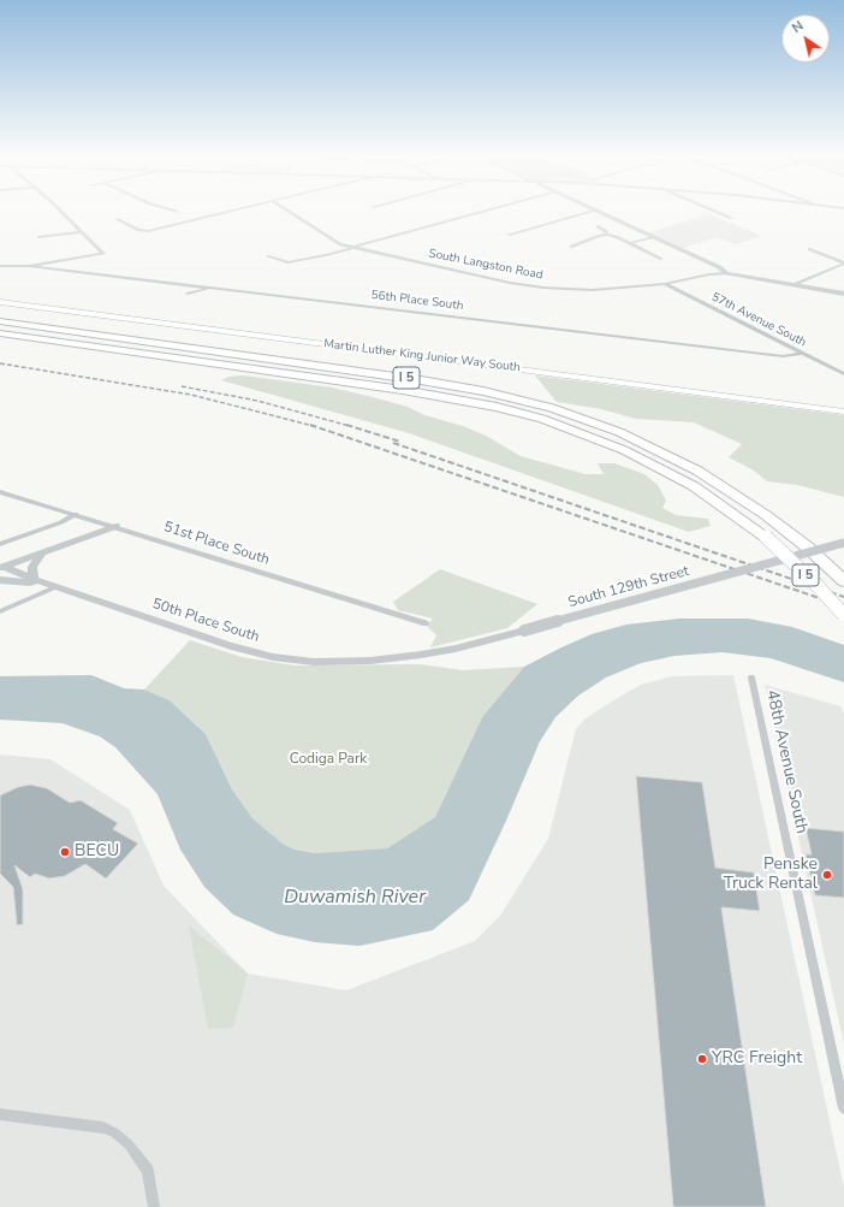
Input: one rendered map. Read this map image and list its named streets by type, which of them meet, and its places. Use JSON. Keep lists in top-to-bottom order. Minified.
{"streets":{"highway":["I 5"],"main road":["Martin Luther King Junior Way South"],"street":["South Langston Road","56th Place South","57th Avenue South","51st Place South","South 129th Street","50th Place South","48th Avenue South"]},"crossings":[["South Langston Road","57th Avenue South"],["56th Place South","57th Avenue South"],["South 129th Street","50th Place South"]],"water":["Duwamish River"],"parks":["Codiga Park"],"places":["BECU","Penske Truck Rental","YRC Freight"],"north":"top left"}
